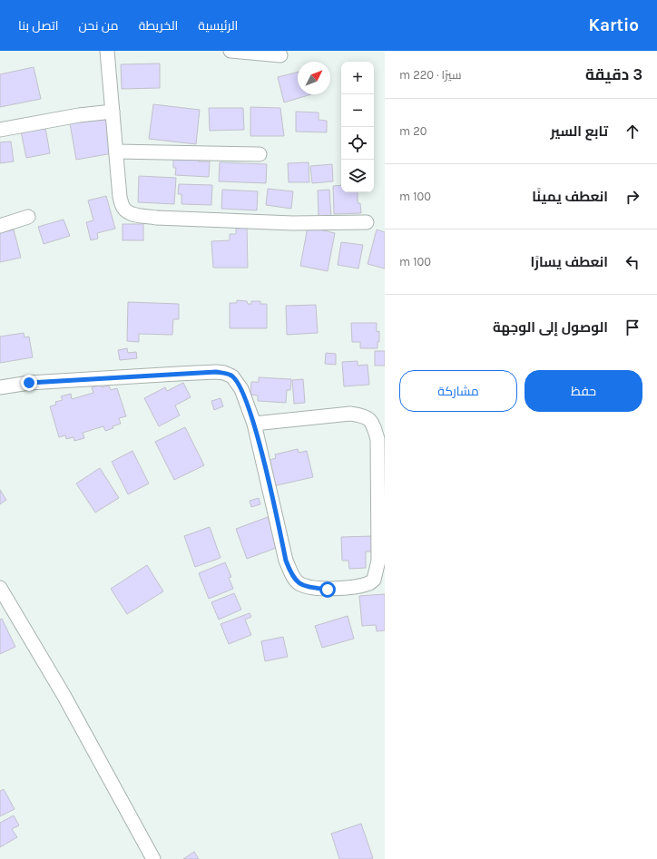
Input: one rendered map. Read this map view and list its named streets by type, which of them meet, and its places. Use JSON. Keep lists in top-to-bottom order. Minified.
{"north":"top right","page":{"header":"Kartio","nav":["الرئيسية","الخريطة","من نحن","اتصل بنا"],"heading":["3 دقيقة","سيرًا · 220 m"],"map_buttons":["+","−"],"list":[["تابع السير","20 m"],["انعطف يمينًا","100 m"],["انعطف يسارًا","100 m"],"الوصول إلى الوجهة"],"buttons":["حفظ","مشاركة"]}}
